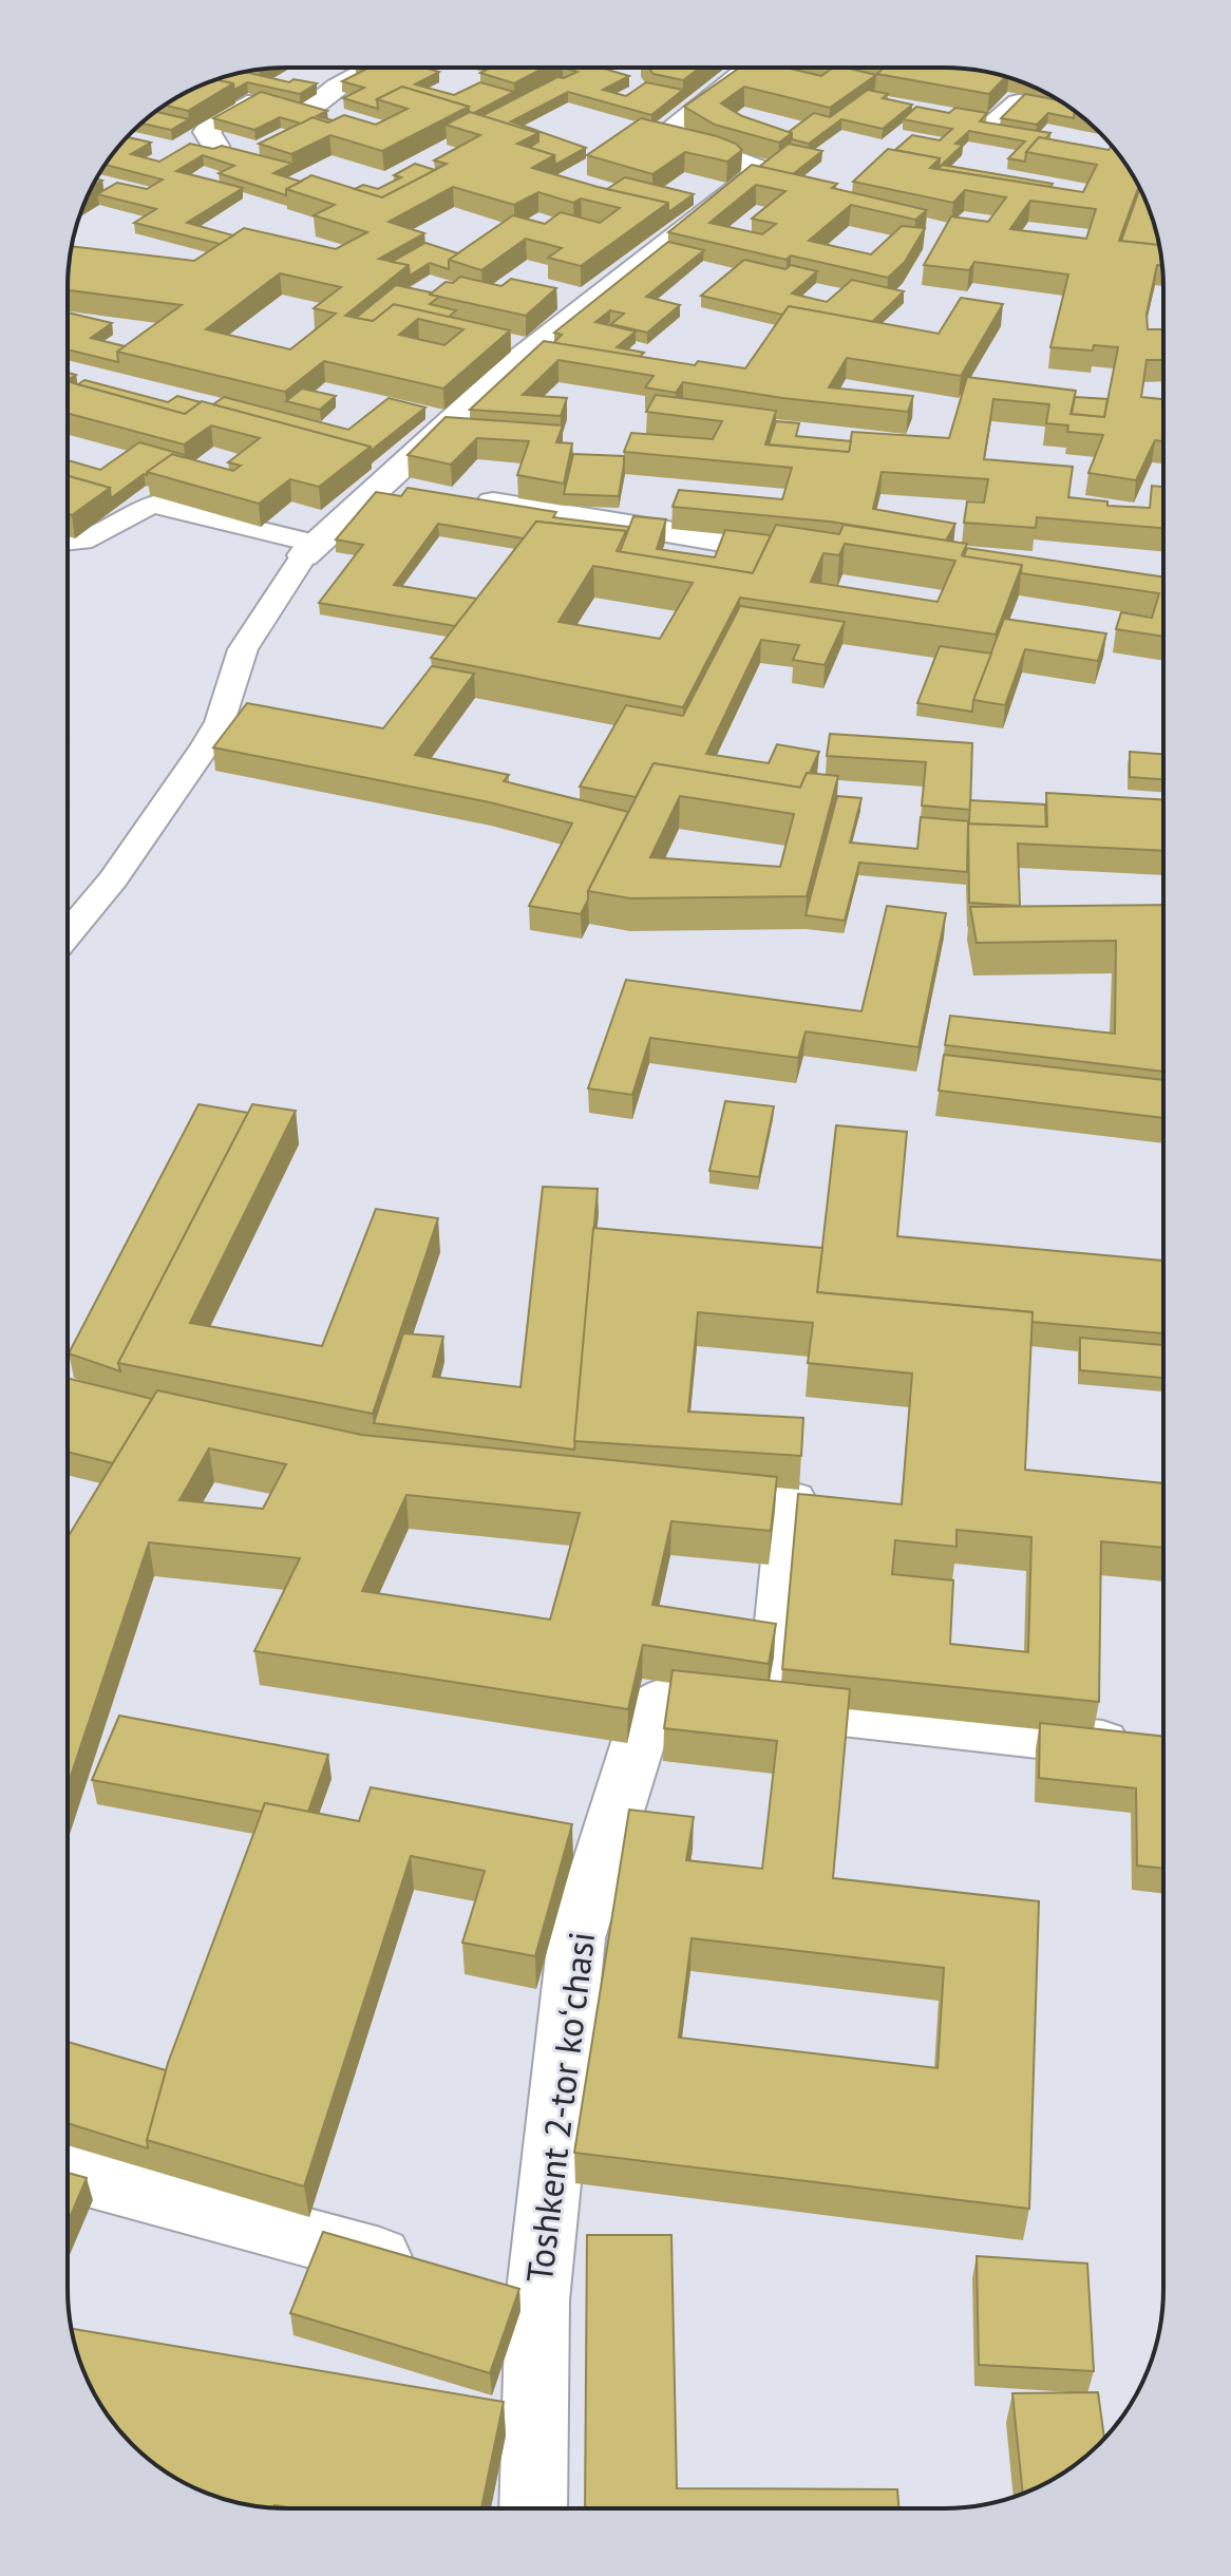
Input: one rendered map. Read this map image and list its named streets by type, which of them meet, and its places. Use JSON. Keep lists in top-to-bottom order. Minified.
{"streets":{"street":["Toshkent 2-tor koʻchasi"]}}
